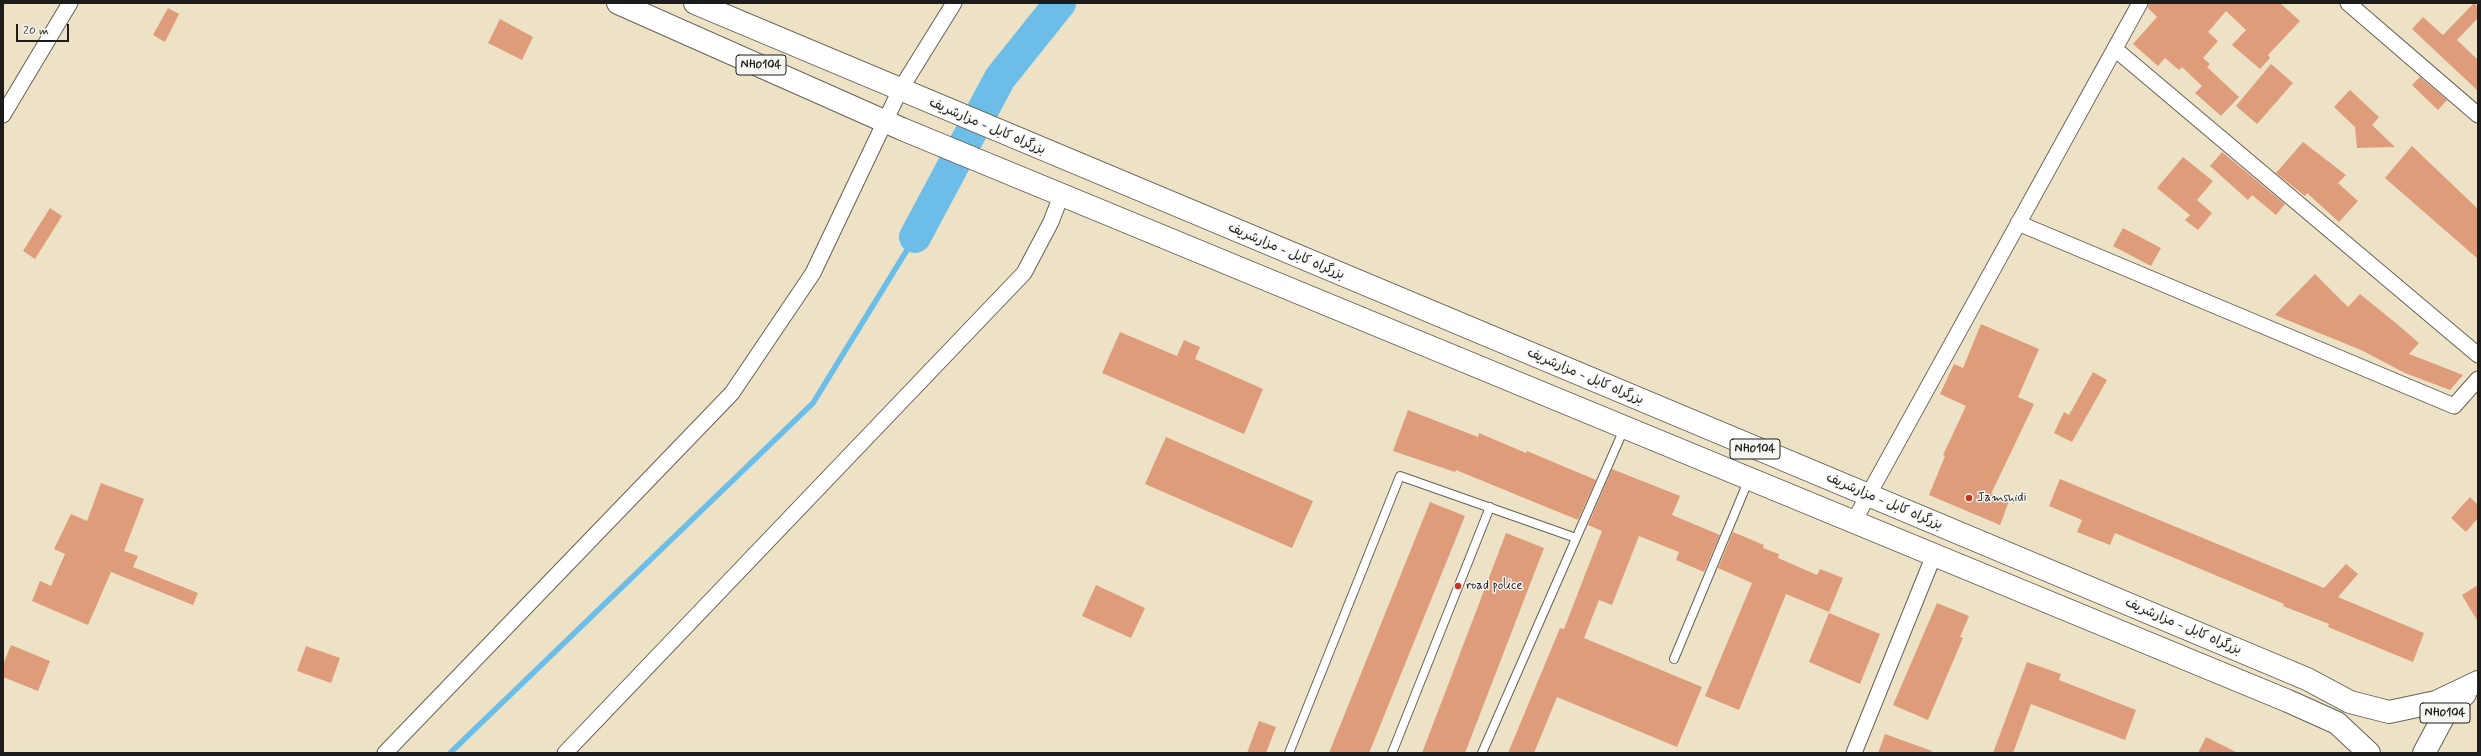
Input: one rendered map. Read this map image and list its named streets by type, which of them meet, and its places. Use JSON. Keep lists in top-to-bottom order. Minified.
{"streets":{"highway":["NH0104","بزرگراه کابل - مزارشریف"]},"crossings":[["NH0104","بزرگراه کابل - مزارشریف"]],"places":["Jamshidi","road police"],"scale_bar":"20 m"}
